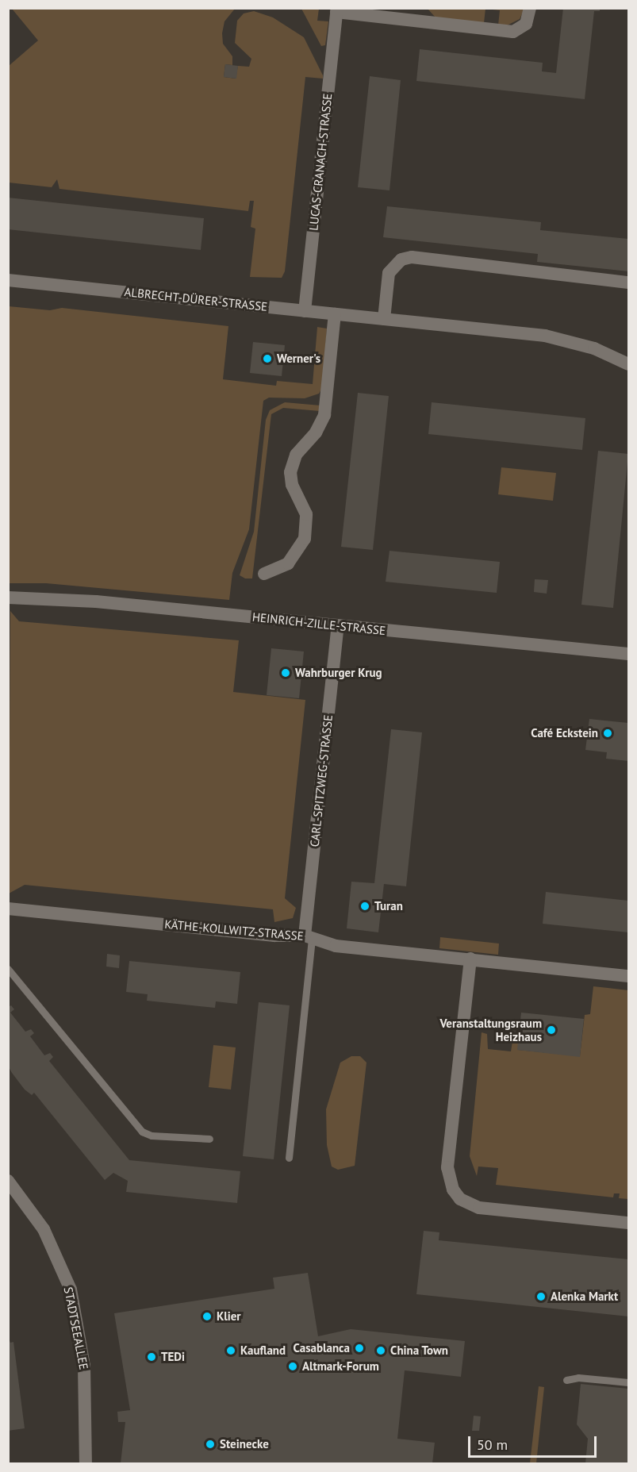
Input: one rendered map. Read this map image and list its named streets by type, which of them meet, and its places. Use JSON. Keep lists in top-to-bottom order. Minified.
{"streets":{"street":["LUCAS-CRANACH-STRASSE","ALBRECHT-DÜRER-STRASSE","HEINRICH-ZILLE-STRASSE","CARL-SPITZWEG-STRASSE","KÄTHE-KOLLWITZ-STRASSE","STADTSEEALLEE"]},"crossings":[["LUCAS-CRANACH-STRASSE","ALBRECHT-DÜRER-STRASSE"],["HEINRICH-ZILLE-STRASSE","CARL-SPITZWEG-STRASSE"],["CARL-SPITZWEG-STRASSE","KÄTHE-KOLLWITZ-STRASSE"]],"places":["Werner's","Wahrburger Krug","Café Eckstein","Turan","Veranstaltungsraum Heizhaus","Alenka Markt","Klier","Casablanca","Kaufland","China Town","TEDi","Altmark-Forum","Steinecke"],"scale_bar":"50 m"}
